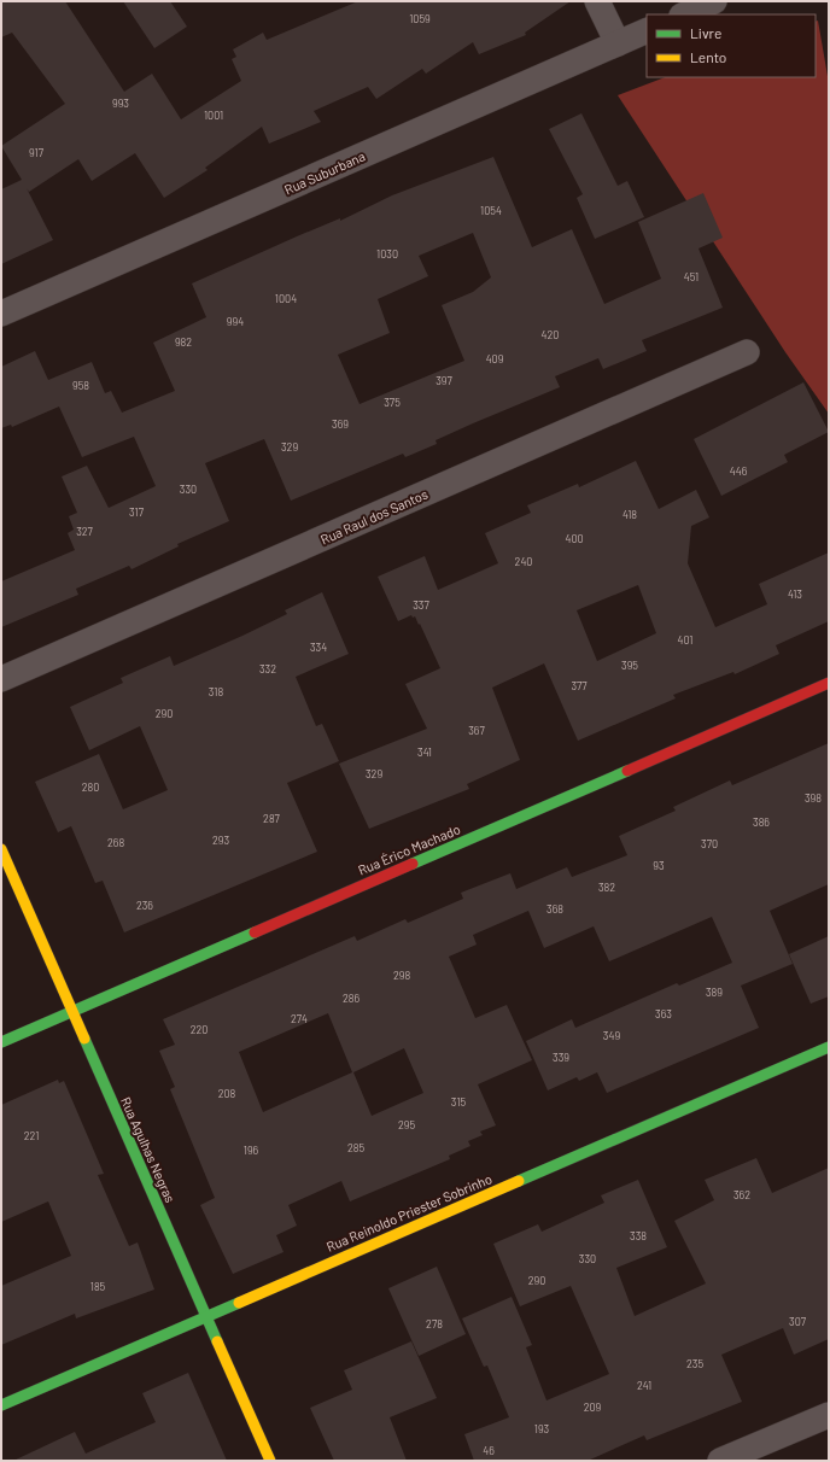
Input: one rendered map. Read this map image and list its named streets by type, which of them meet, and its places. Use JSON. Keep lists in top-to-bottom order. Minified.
{"streets":{"street":["Rua Suburbana","Rua Raul dos Santos","Rua Érico Machado","Rua Agulhas Negras","Rua Reinoldo Priester Sobrinho"]},"crossings":[["Rua Érico Machado","Rua Agulhas Negras"],["Rua Agulhas Negras","Rua Reinoldo Priester Sobrinho"]],"house_numbers":["1059","993","1001","917","1054","1030","451","1004","994","420","982","409","397","958","375","369","329","446","330","317","418","327","400","240","413","337","401","334","395","332","377","318","290","367","341","329","280","398","287","386","293","268","370","93","382","236","368","298","389","286","363","274","220","349","339","208","315","295","221","285","196","362","338","330","290","185","307","278","235","241","209","193","46"],"legend":["Livre","Lento"]}
